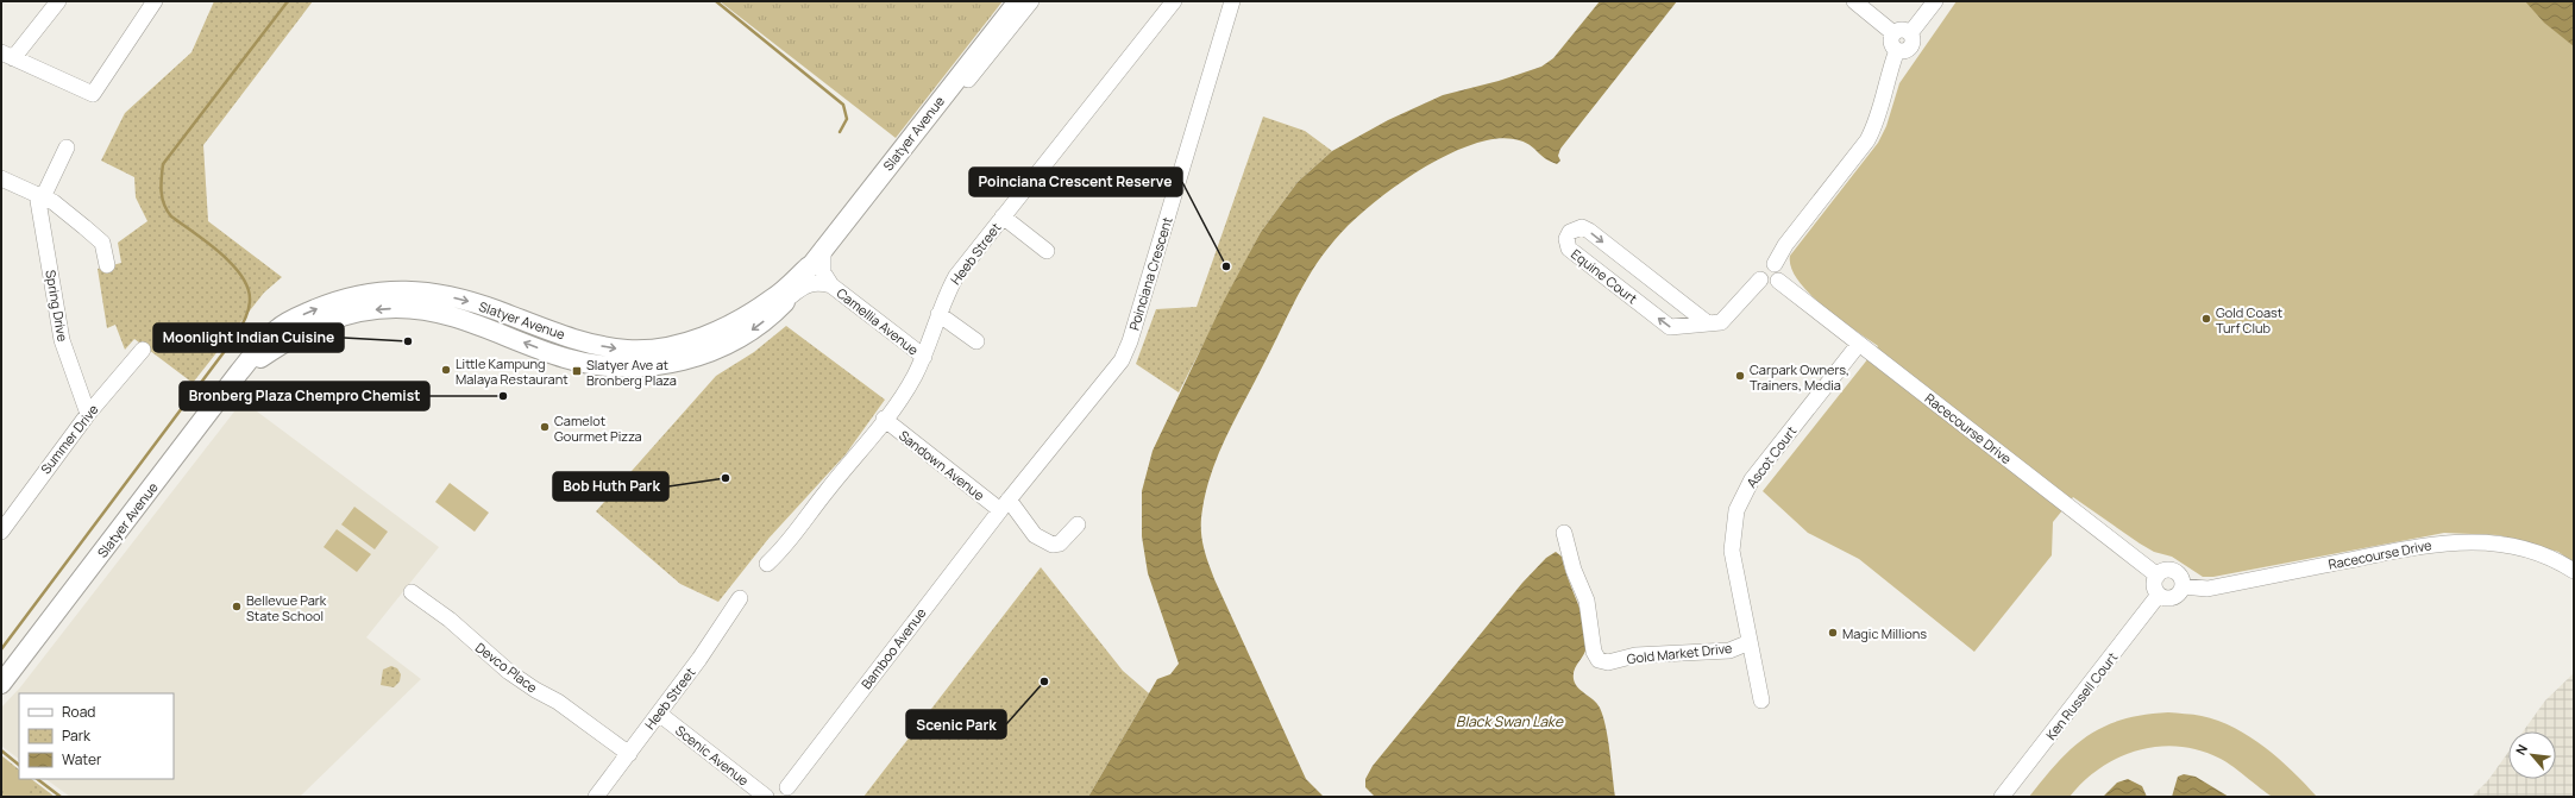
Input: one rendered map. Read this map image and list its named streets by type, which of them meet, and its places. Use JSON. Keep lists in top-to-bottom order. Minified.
{"streets":{"main road":["Slatyer Avenue"],"street":["Heeb Street","Poinciana Crescent","Equine Court","Spring Drive","Camellia Avenue","Racecourse Drive","Summer Drive","Ascot Court","Sandown Avenue","Bamboo Avenue","Gold Market Drive","Devco Place","Ken Russell Court","Scenic Avenue"]},"crossings":[["Slatyer Avenue","Camellia Avenue"],["Heeb Street","Camellia Avenue"],["Heeb Street","Sandown Avenue"],["Heeb Street","Devco Place"],["Heeb Street","Scenic Avenue"],["Poinciana Crescent","Sandown Avenue"],["Poinciana Crescent","Bamboo Avenue"],["Equine Court","Racecourse Drive"],["Spring Drive","Summer Drive"],["Racecourse Drive","Ascot Court"],["Racecourse Drive","Ken Russell Court"],["Ascot Court","Gold Market Drive"],["Sandown Avenue","Bamboo Avenue"]],"water":["Black Swan Lake"],"places":{"other":["Poinciana Crescent Reserve","Gold Coast Turf Club","Moonlight Indian Cuisine","Little Kampung Malaya Restaurant","Carpark Owners, Trainers, Media","Bronberg Plaza Chempro Chemist","Camelot Gourmet Pizza","Bob Huth Park","Bellevue Park State School","Magic Millions","Scenic Park"],"transit":["Slatyer Ave at Bronberg Plaza"]},"legend":["Road","Park","Water"],"north":"top left"}
